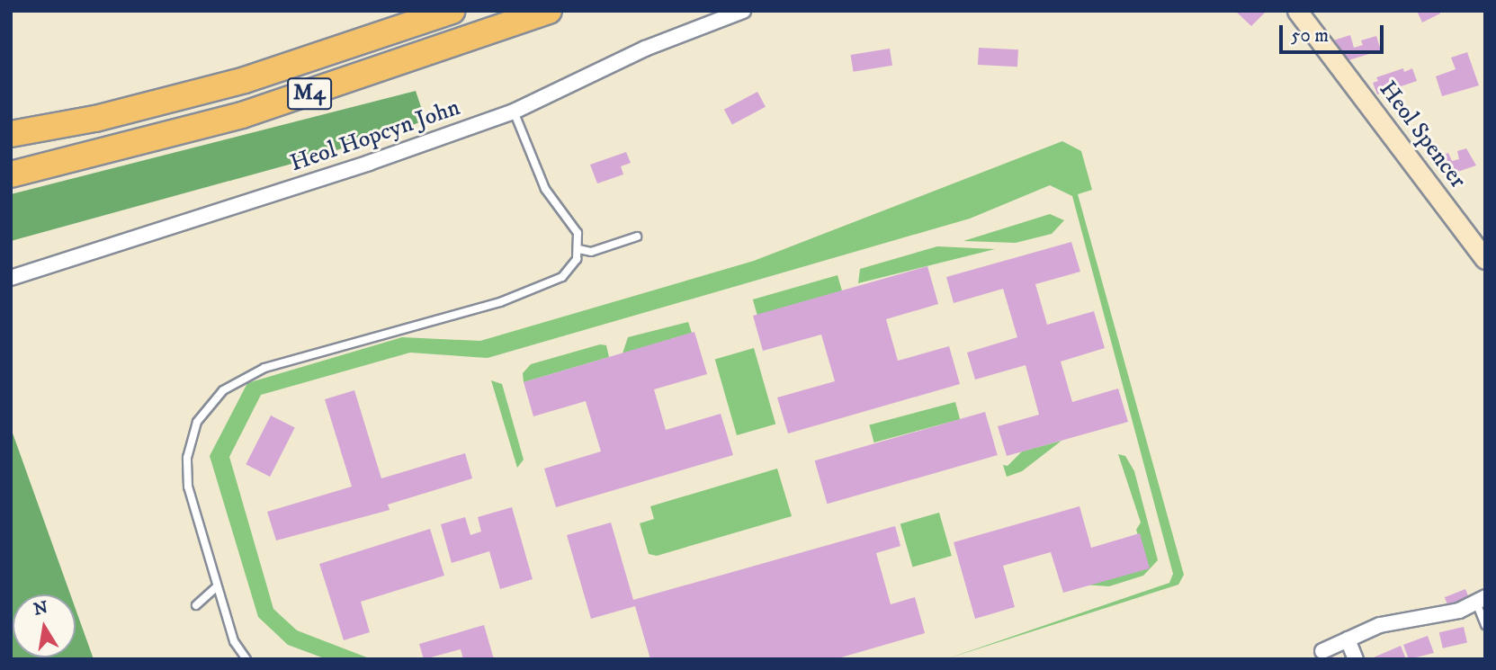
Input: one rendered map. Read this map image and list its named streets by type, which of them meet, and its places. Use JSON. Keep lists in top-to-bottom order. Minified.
{"streets":{"highway":["M4"],"street":["Heol Spencer","Heol Hopcyn John"]},"scale_bar":"50 m","north":"top"}
